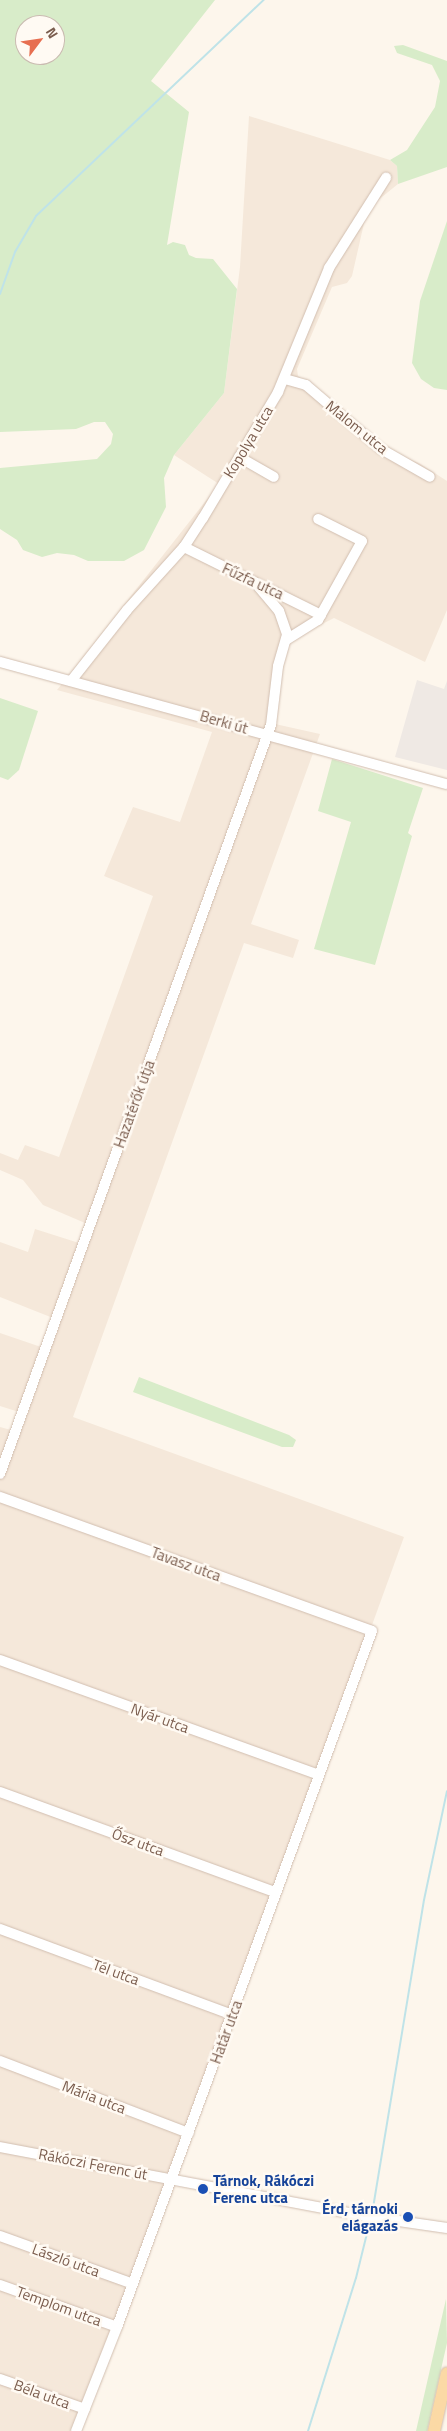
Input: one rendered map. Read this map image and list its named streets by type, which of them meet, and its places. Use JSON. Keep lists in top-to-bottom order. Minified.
{"streets":{"street":["Malom utca","Kopolya utca","Fűzfa utca","Berki út","Hazatérők útja","Tavasz utca","Nyár utca","Ősz utca","Tél utca","Határ utca","Mária utca","Rákóczi Ferenc út","László utca","Templom utca","Béla utca"]},"crossings":[["Malom utca","Kopolya utca"],["Kopolya utca","Fűzfa utca"],["Kopolya utca","Berki út"],["Berki út","Hazatérők útja"],["Tavasz utca","Határ utca"],["Nyár utca","Határ utca"],["Ősz utca","Határ utca"],["Tél utca","Határ utca"],["Határ utca","Mária utca"],["Határ utca","Rákóczi Ferenc út"],["Határ utca","László utca"],["Határ utca","Templom utca"],["Határ utca","Béla utca"]],"places":["Tárnok, Rákóczi Ferenc utca","Érd, tárnoki elágazás"],"north":"top right"}
